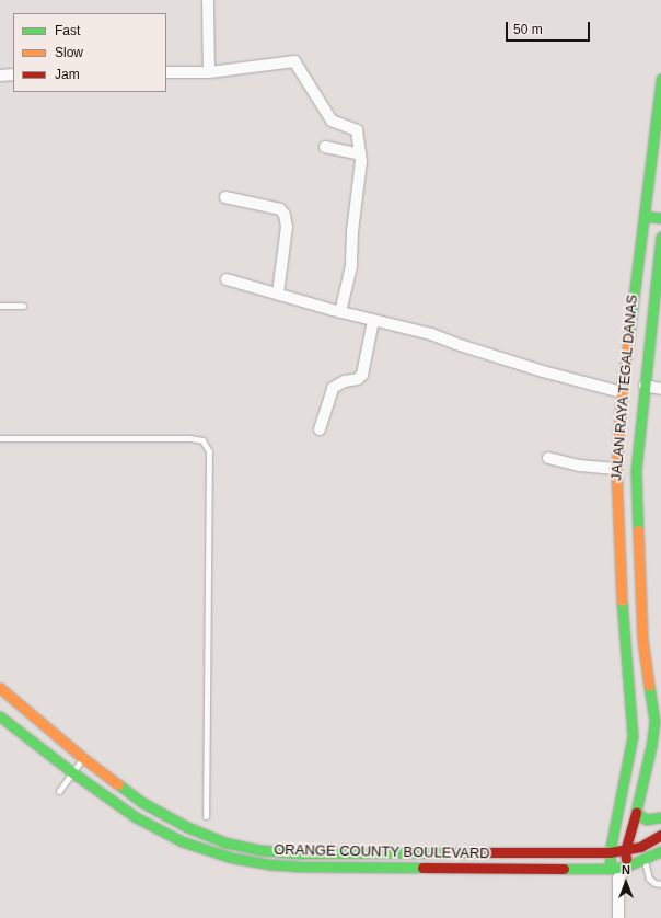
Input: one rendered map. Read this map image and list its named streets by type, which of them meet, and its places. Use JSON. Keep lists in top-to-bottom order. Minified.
{"streets":{"street":["JALAN RAYA TEGAL DANAS","ORANGE COUNTY BOULEVARD"]},"crossings":[["JALAN RAYA TEGAL DANAS","ORANGE COUNTY BOULEVARD"]],"legend":["Fast","Slow","Jam"],"scale_bar":"50 m","north":"top"}
